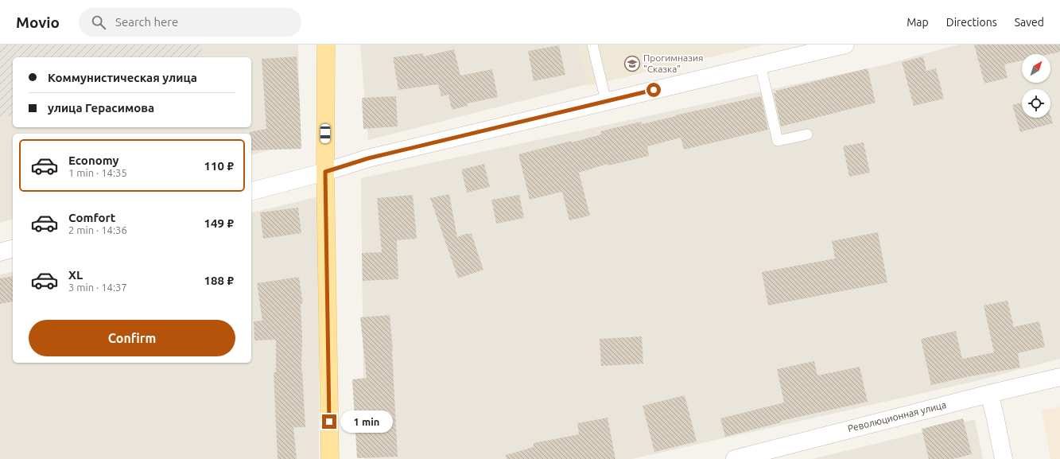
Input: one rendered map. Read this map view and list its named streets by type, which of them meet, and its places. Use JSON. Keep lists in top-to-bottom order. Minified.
{"streets":{"street":["Революционная улица"]},"places":{"school or university":["Прогимназия \"Сказка\""]},"north":"top right","page":{"header":"Movio","search":"Search here","nav":["Map","Directions","Saved"],"banner":["Коммунистическая улица","улица Герасимова"],"list":[{"name":"Economy","note":"1 min · 14:35","value":"110 ₽"},{"name":"Comfort","note":"2 min · 14:36","value":"149 ₽"},{"name":"XL","note":"3 min · 14:37","value":"188 ₽"}],"buttons":"Confirm","bubble":"1 min"}}
